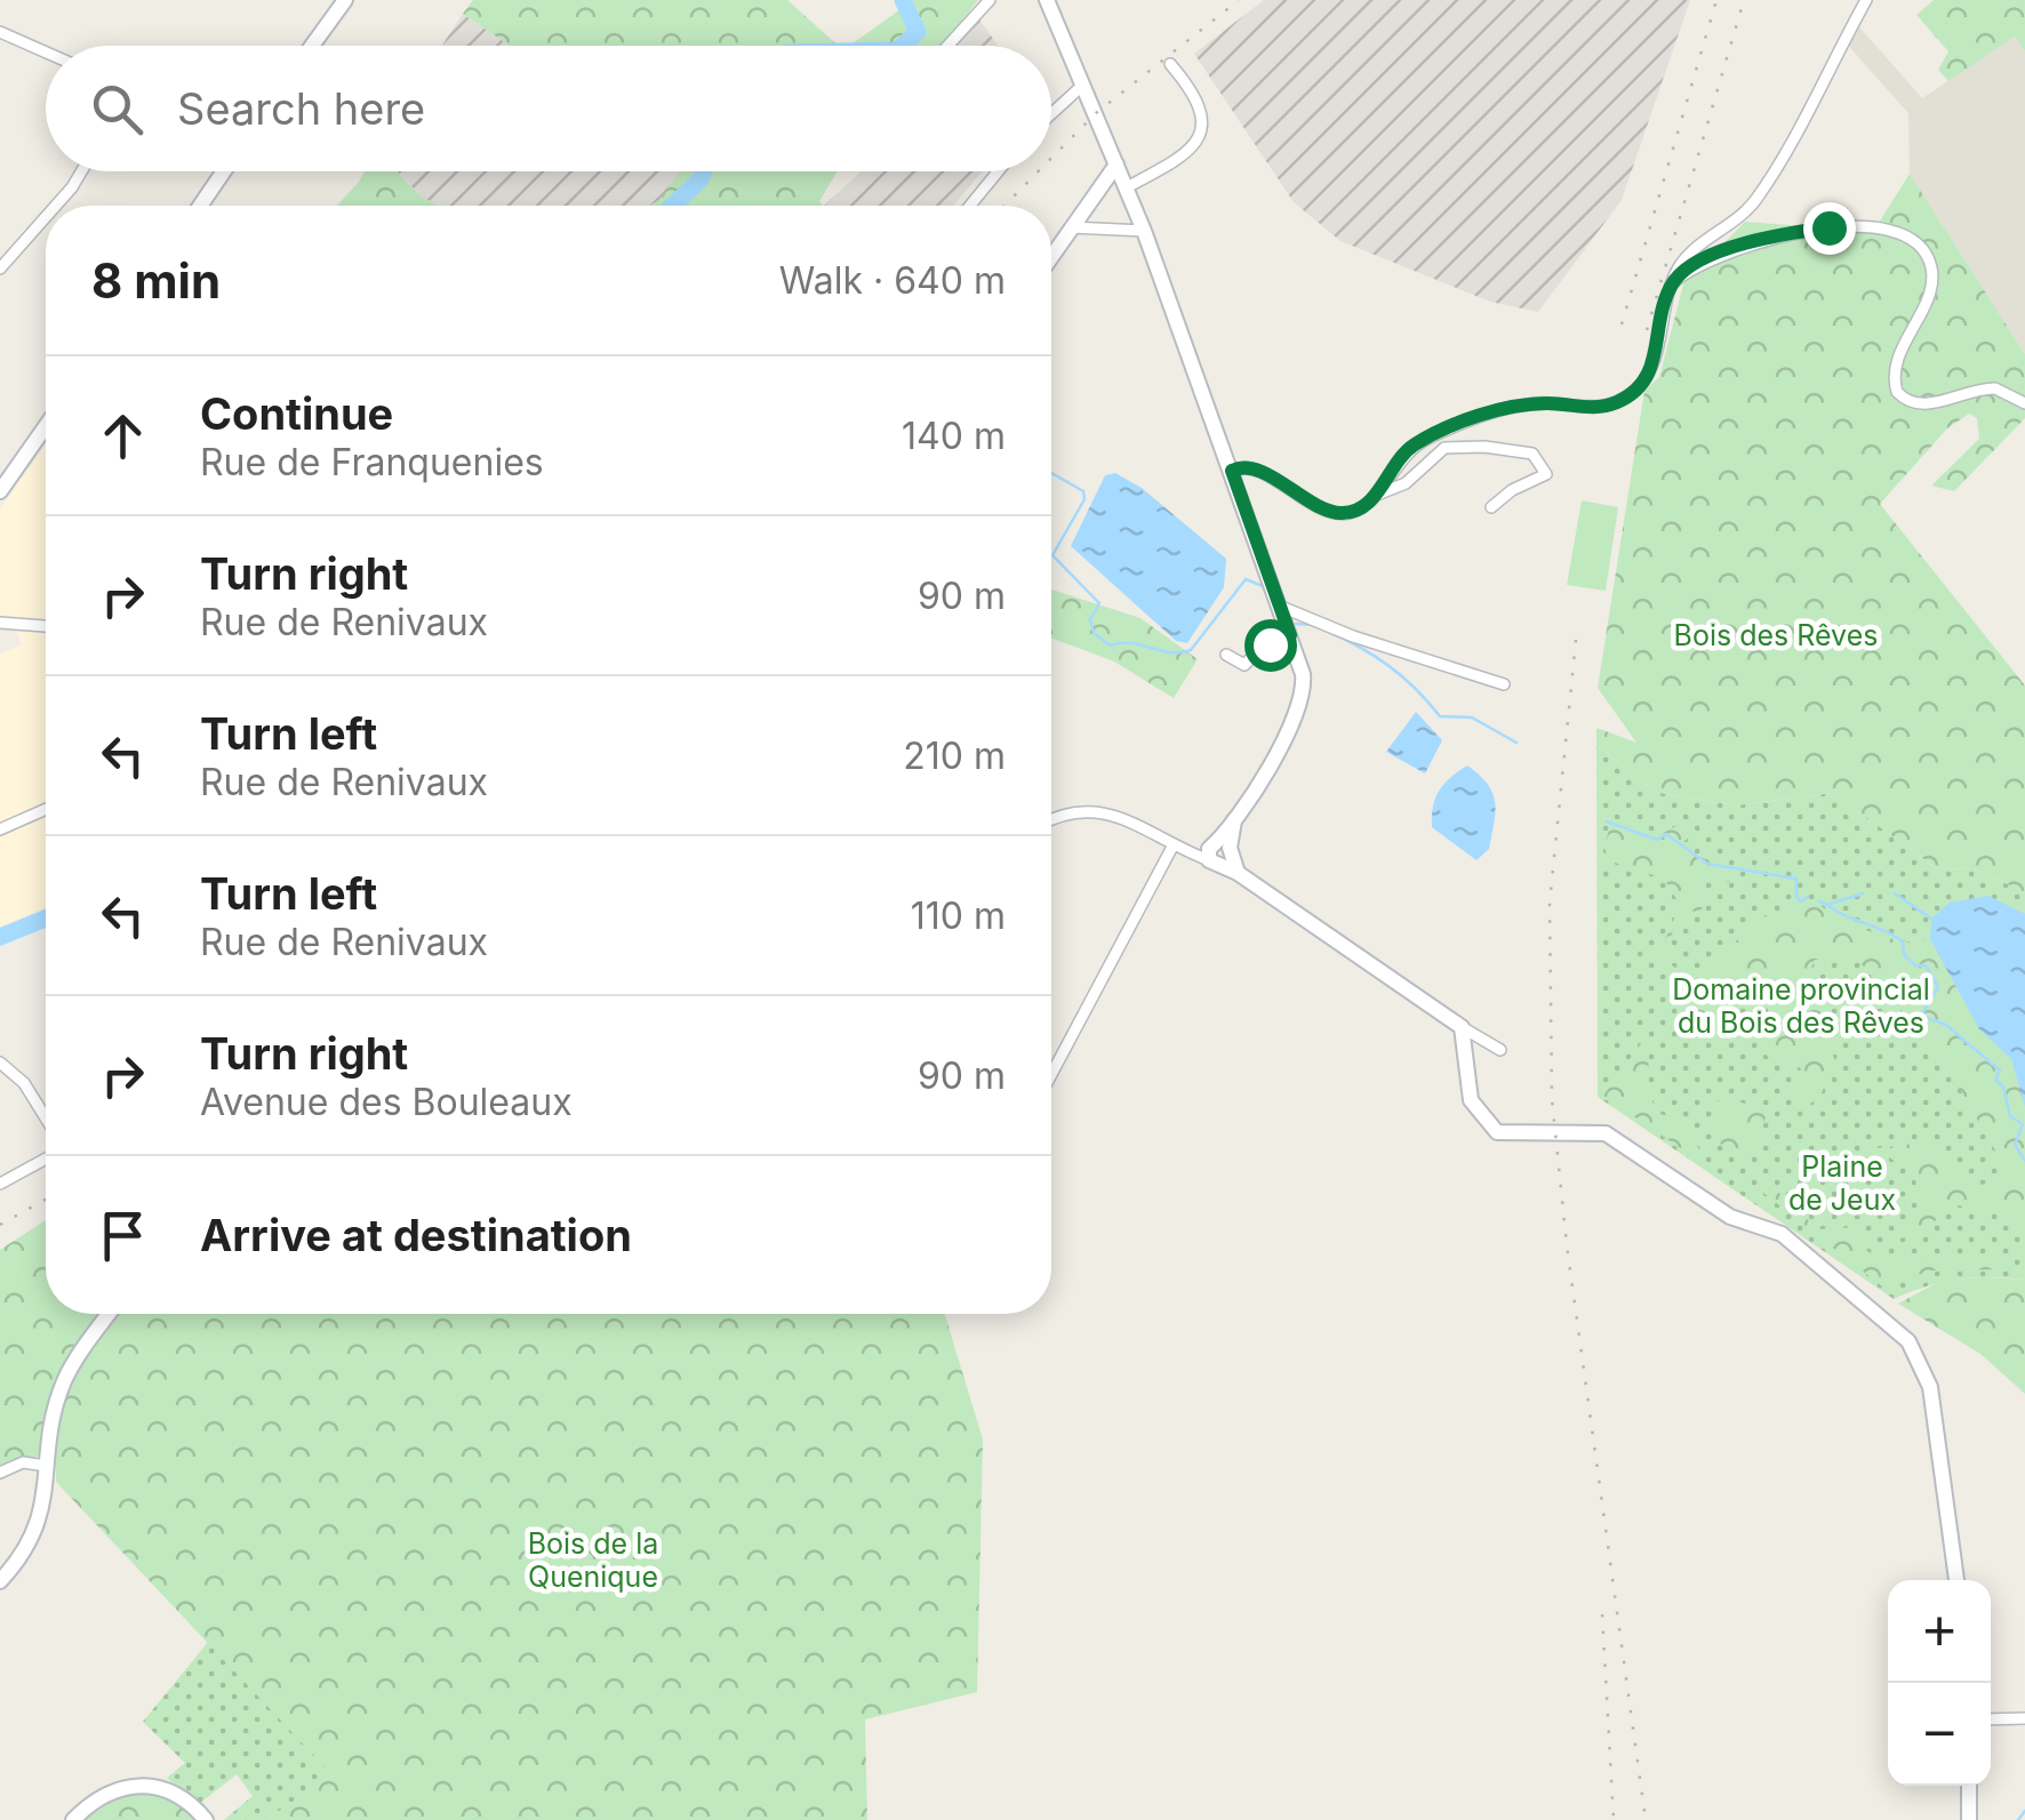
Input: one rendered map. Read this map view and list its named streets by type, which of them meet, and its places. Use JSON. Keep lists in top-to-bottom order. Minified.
{"parks":["Bois des Rêves","Domaine provincial du Bois des Rêves","Plaine de Jeux","Bois de la Quenique"],"page":{"search":"Search here","heading":["8 min","Walk · 640 m"],"list":[["Continue","Rue de Franquenies","140 m"],["Turn right","Rue de Renivaux","90 m"],["Turn left","Rue de Renivaux","210 m"],["Turn left","Rue de Renivaux","110 m"],["Turn right","Avenue des Bouleaux","90 m"],"Arrive at destination"],"map_buttons":["+","−"]}}
